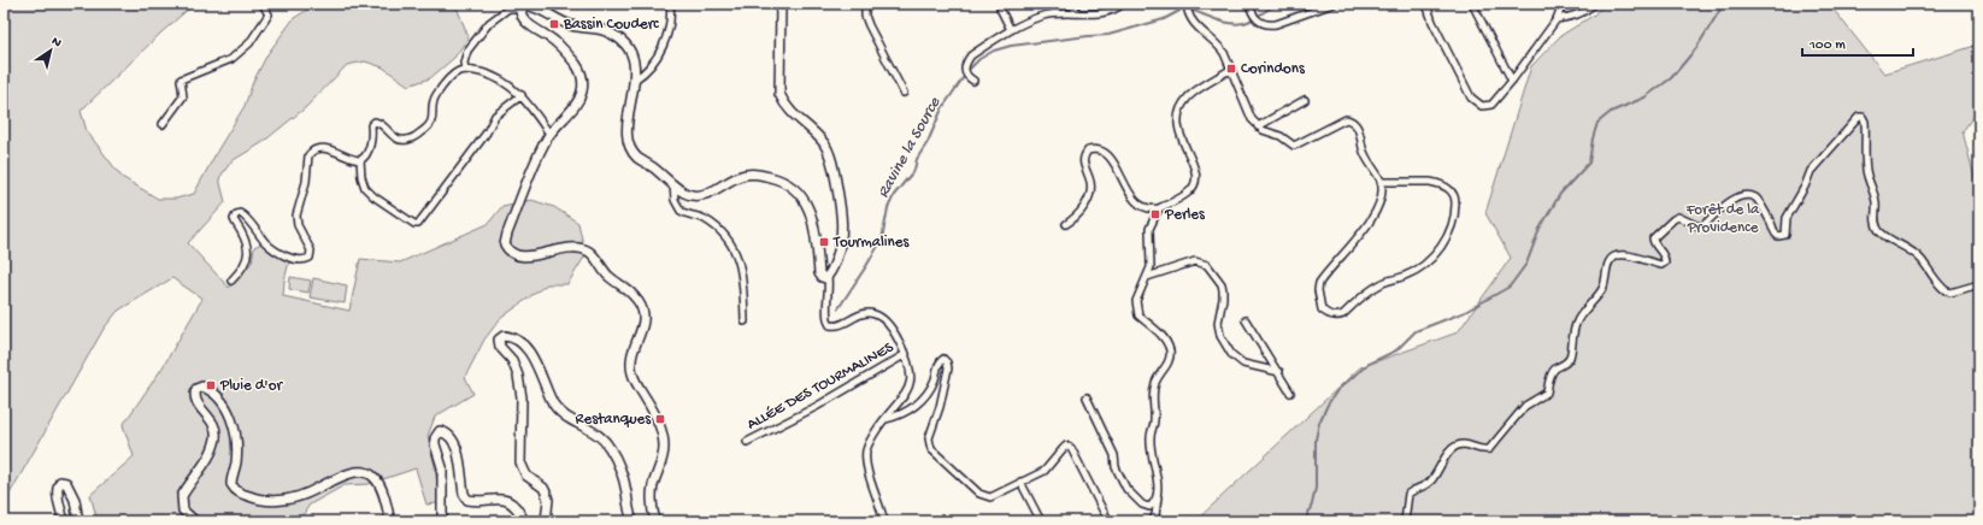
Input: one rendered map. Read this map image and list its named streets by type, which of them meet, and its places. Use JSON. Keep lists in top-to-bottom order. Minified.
{"streets":{"street":["ALLÉE DES TOURMALINES"]},"water":["Ravine la Source"],"parks":["Forêt de la Providence"],"places":{"transit":["Bassin Couderc","Corindons","Perles","Tourmalines","Pluie d'or","Restanques"]},"scale_bar":"100 m","north":"top right"}
